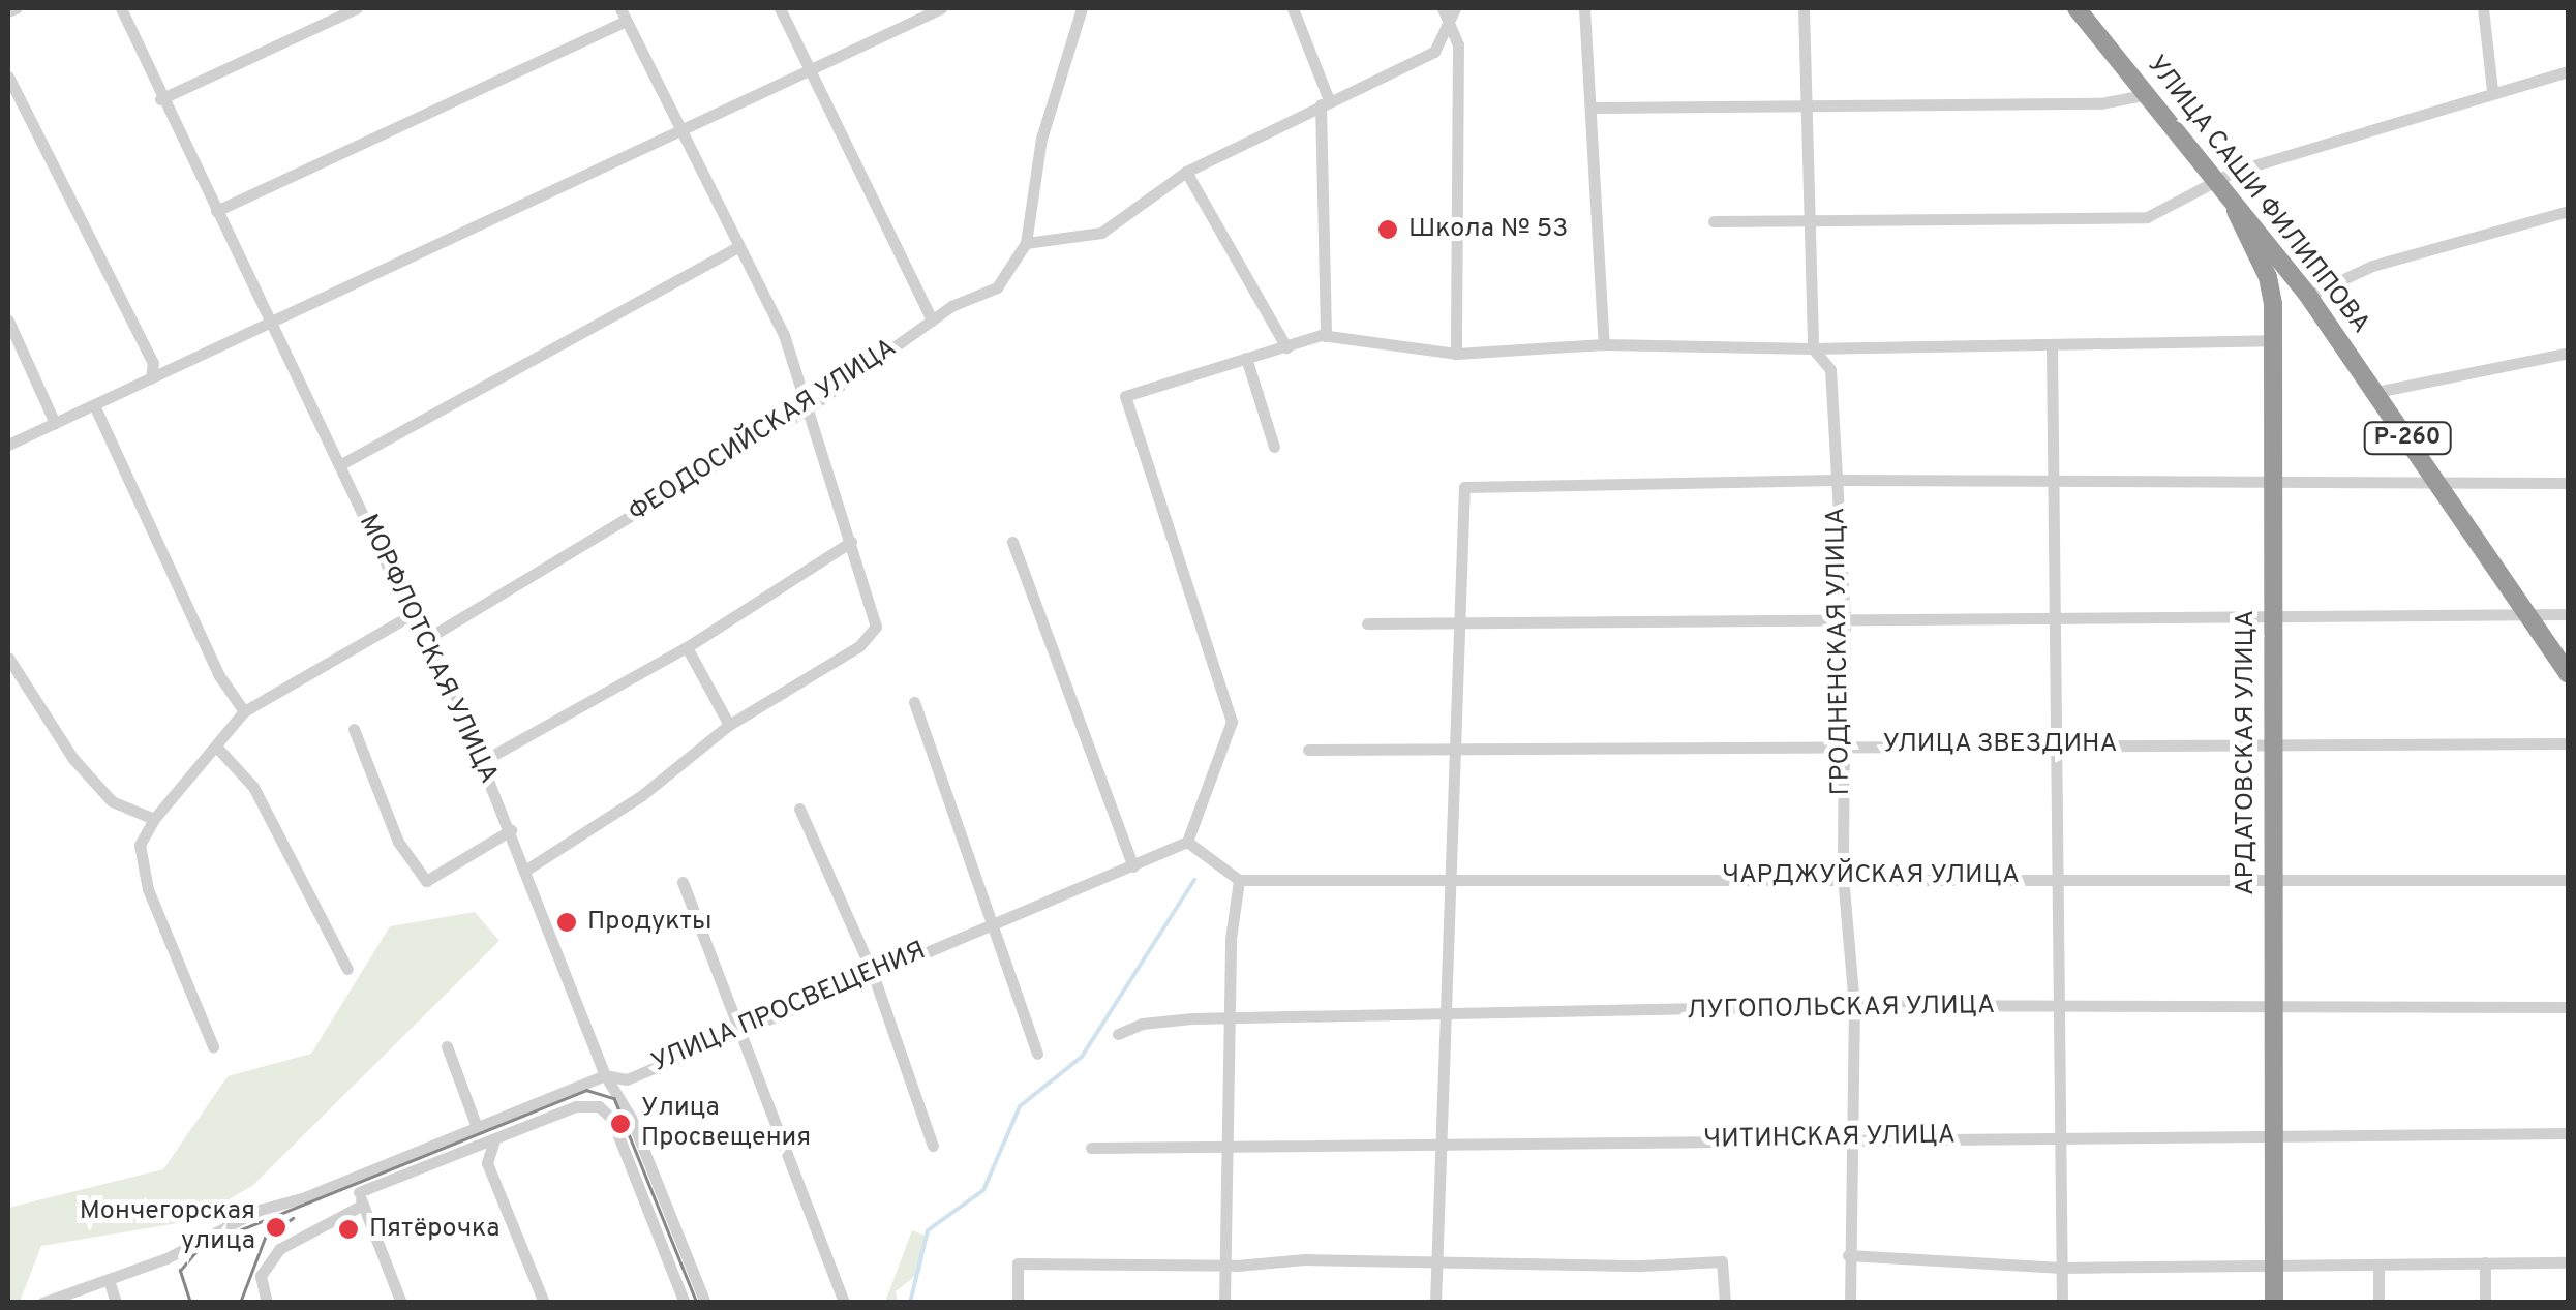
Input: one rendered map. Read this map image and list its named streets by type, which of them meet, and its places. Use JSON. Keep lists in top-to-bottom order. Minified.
{"streets":{"highway":["УЛИЦА САШИ ФИЛИППОВА","Р-260","АРДАТОВСКАЯ УЛИЦА"],"street":["ФЕОДОСИЙСКАЯ УЛИЦА","МОРФЛОТСКАЯ УЛИЦА","ГРОДНЕНСКАЯ УЛИЦА","УЛИЦА ЗВЕЗДИНА","ЧАРДЖУЙСКАЯ УЛИЦА","УЛИЦА ПРОСВЕЩЕНИЯ","ЛУГОПОЛЬСКАЯ УЛИЦА","ЧИТИНСКАЯ УЛИЦА"]},"crossings":[["УЛИЦА САШИ ФИЛИППОВА","АРДАТОВСКАЯ УЛИЦА"],["ФЕОДОСИЙСКАЯ УЛИЦА","МОРФЛОТСКАЯ УЛИЦА"],["МОРФЛОТСКАЯ УЛИЦА","УЛИЦА ПРОСВЕЩЕНИЯ"],["ГРОДНЕНСКАЯ УЛИЦА","УЛИЦА ЗВЕЗДИНА"],["ГРОДНЕНСКАЯ УЛИЦА","ЧАРДЖУЙСКАЯ УЛИЦА"],["ГРОДНЕНСКАЯ УЛИЦА","ЛУГОПОЛЬСКАЯ УЛИЦА"],["ГРОДНЕНСКАЯ УЛИЦА","ЧИТИНСКАЯ УЛИЦА"],["УЛИЦА ЗВЕЗДИНА","АРДАТОВСКАЯ УЛИЦА"],["АРДАТОВСКАЯ УЛИЦА","ЧАРДЖУЙСКАЯ УЛИЦА"],["АРДАТОВСКАЯ УЛИЦА","ЛУГОПОЛЬСКАЯ УЛИЦА"],["АРДАТОВСКАЯ УЛИЦА","ЧИТИНСКАЯ УЛИЦА"]],"places":["Школа № 53","Продукты","Улица Просвещения","Мончегорская улица","Пятёрочка"]}
